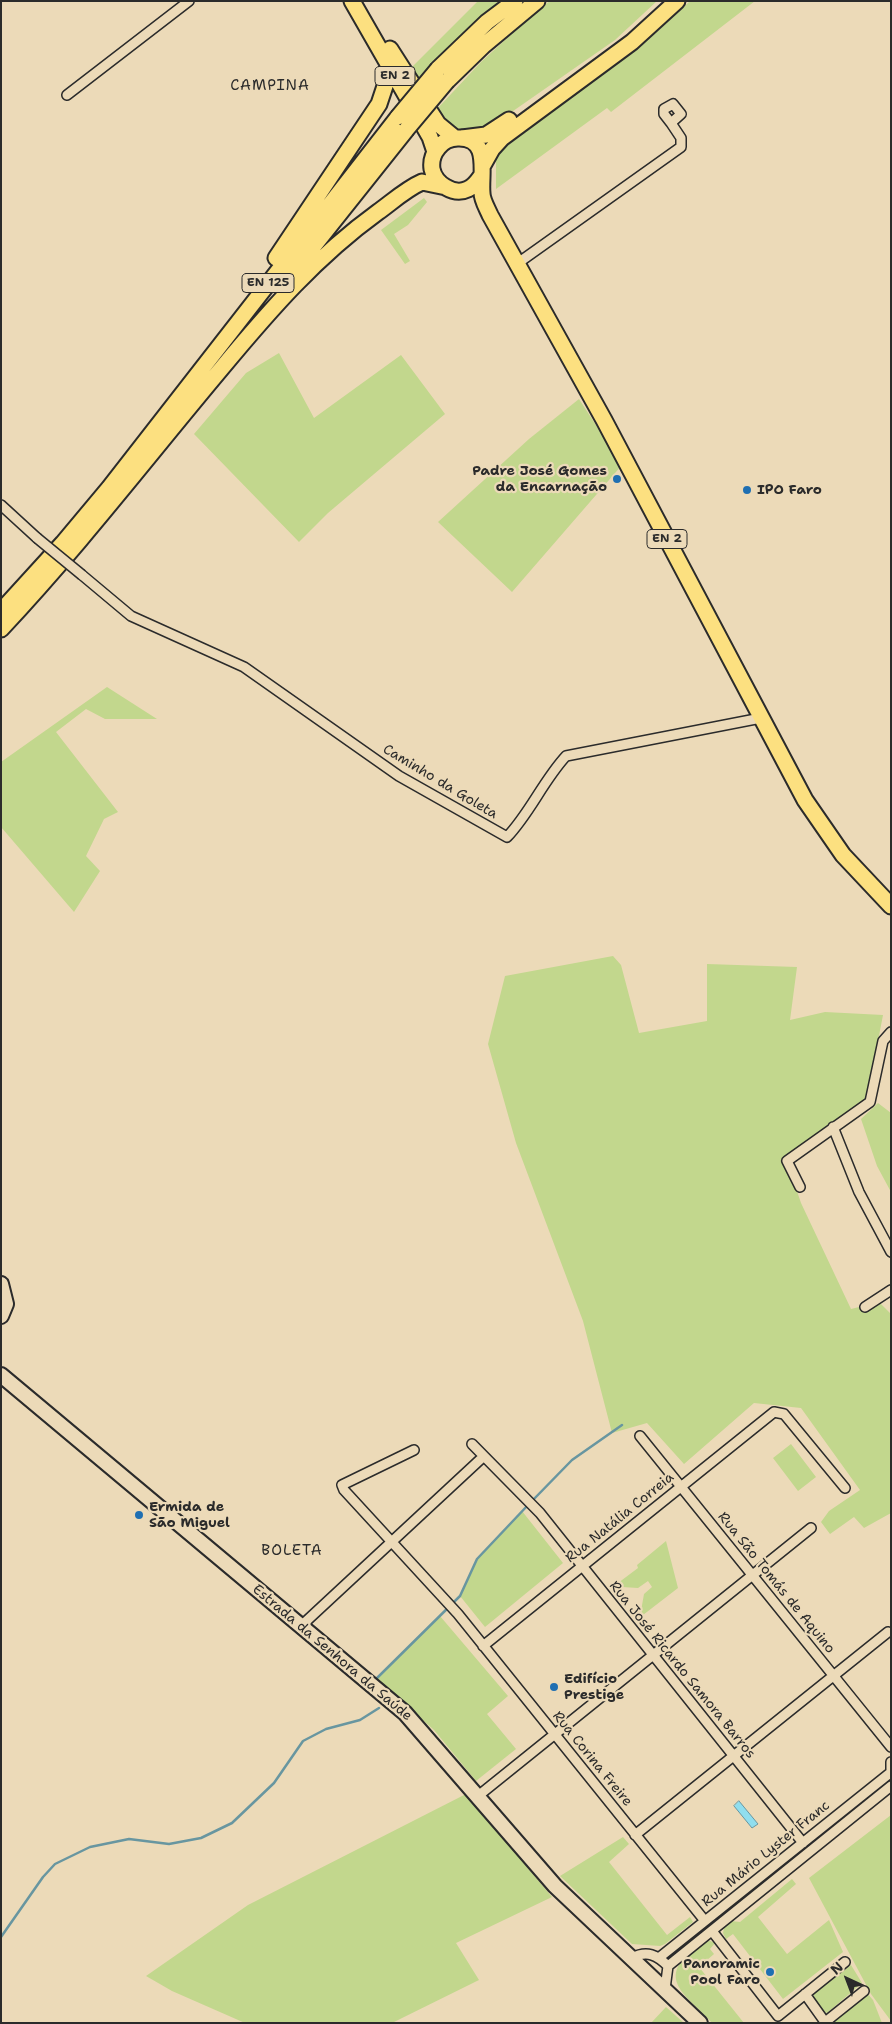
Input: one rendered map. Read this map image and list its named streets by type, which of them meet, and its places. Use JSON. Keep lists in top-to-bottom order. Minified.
{"streets":{"main road":["EN 2","EN 125"],"street":["Caminho da Goleta","Rua Natália Correia","Rua São Tomás de Aquino","Estrada da Senhora da Saúde","Rua José Ricardo Samora Barros","Rua Corina Freire","Rua Mário Lyster Franc"]},"crossings":[["EN 2","Caminho da Goleta"],["Rua Natália Correia","Rua São Tomás de Aquino"],["Rua Natália Correia","Rua José Ricardo Samora Barros"],["Rua Natália Correia","Rua Corina Freire"],["Rua José Ricardo Samora Barros","Rua Mário Lyster Franc"],["Rua Corina Freire","Rua Mário Lyster Franc"]],"districts":["CAMPINA","BOLETA"],"places":["Padre José Gomes da Encarnação","IPO Faro","Ermida de São Miguel","Edifício Prestige","Panoramic Pool Faro"],"north":"top left"}
